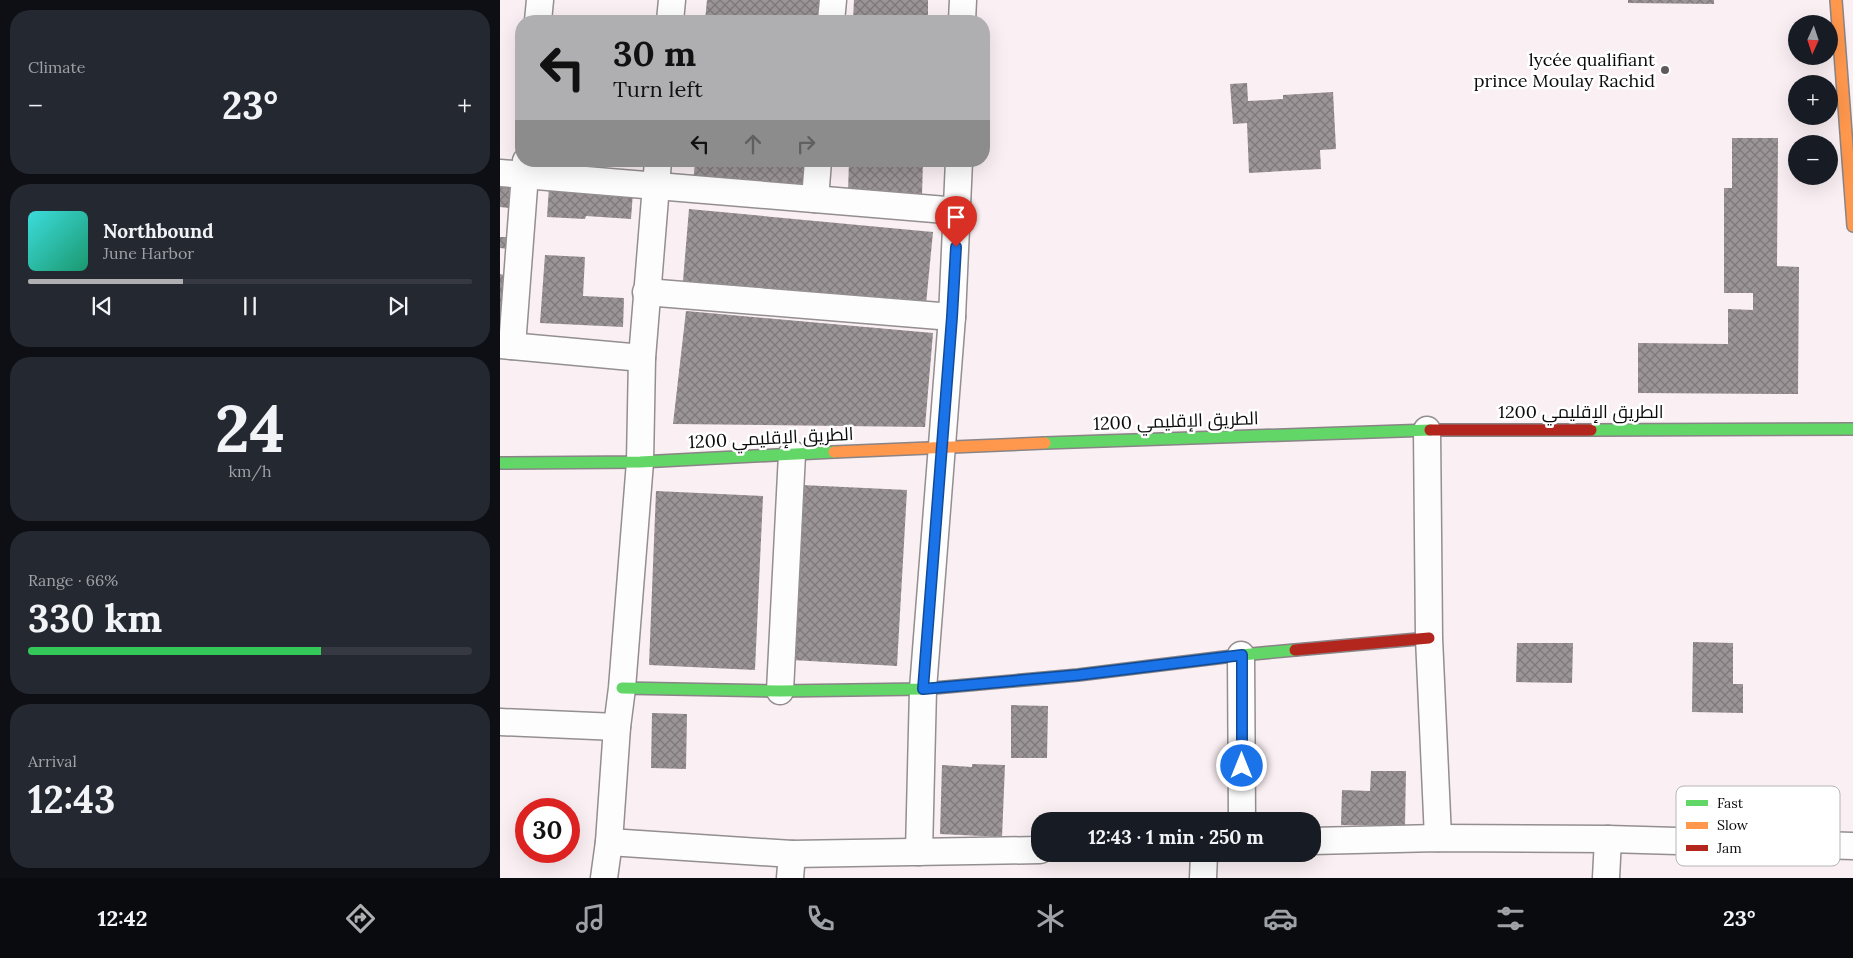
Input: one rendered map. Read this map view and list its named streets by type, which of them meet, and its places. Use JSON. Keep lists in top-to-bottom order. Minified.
{"streets":{"street":["الطريق الإقليمي 1200"]},"places":["lycée qualifiant prince Moulay Rachid"],"legend":["Fast","Slow","Jam"],"north":"bottom","page":{"tile":["Climate",["24","km/h"],["Range · 66%","330 km"],["Arrival","12:43"]],"map_buttons":["+","−"],"turn":["30 m","Turn left"],"heat":["−","23°","+"],"song":["Northbound","June Harbor"],"limit":"30","trip":"12:43 · 1 min · 250 m","tabs":["12:42","23°"]}}
